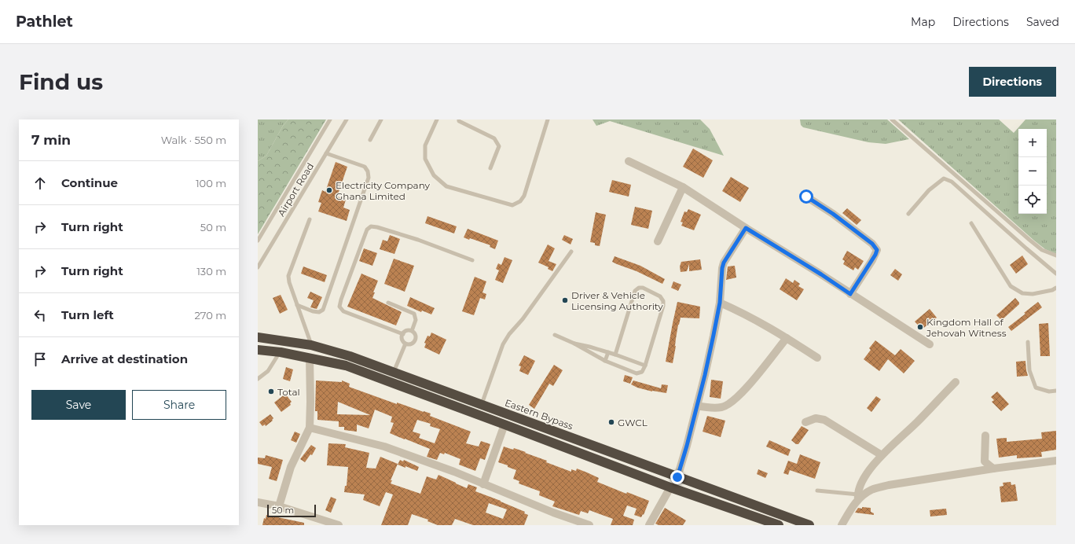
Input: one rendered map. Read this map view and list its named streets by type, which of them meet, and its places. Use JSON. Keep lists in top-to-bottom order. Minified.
{"streets":{"highway":["Eastern Bypass"],"lane":["Airport Road"]},"places":["Electricity Company Ghana Limited","Driver & Vehicle Licensing Authority","Kingdom Hall of Jehovah Witness","Total","GWCL"],"scale_bar":"50 m","page":{"header":"Pathlet","nav":["Map","Directions","Saved"],"buttons":["Directions",["Save","Share"]],"title":"Find us","heading":["7 min","Walk · 550 m"],"map_buttons":["+","−"],"list":[["Continue","100 m"],["Turn right","50 m"],["Turn right","130 m"],["Turn left","270 m"],"Arrive at destination"],"scale":"50 m"}}
